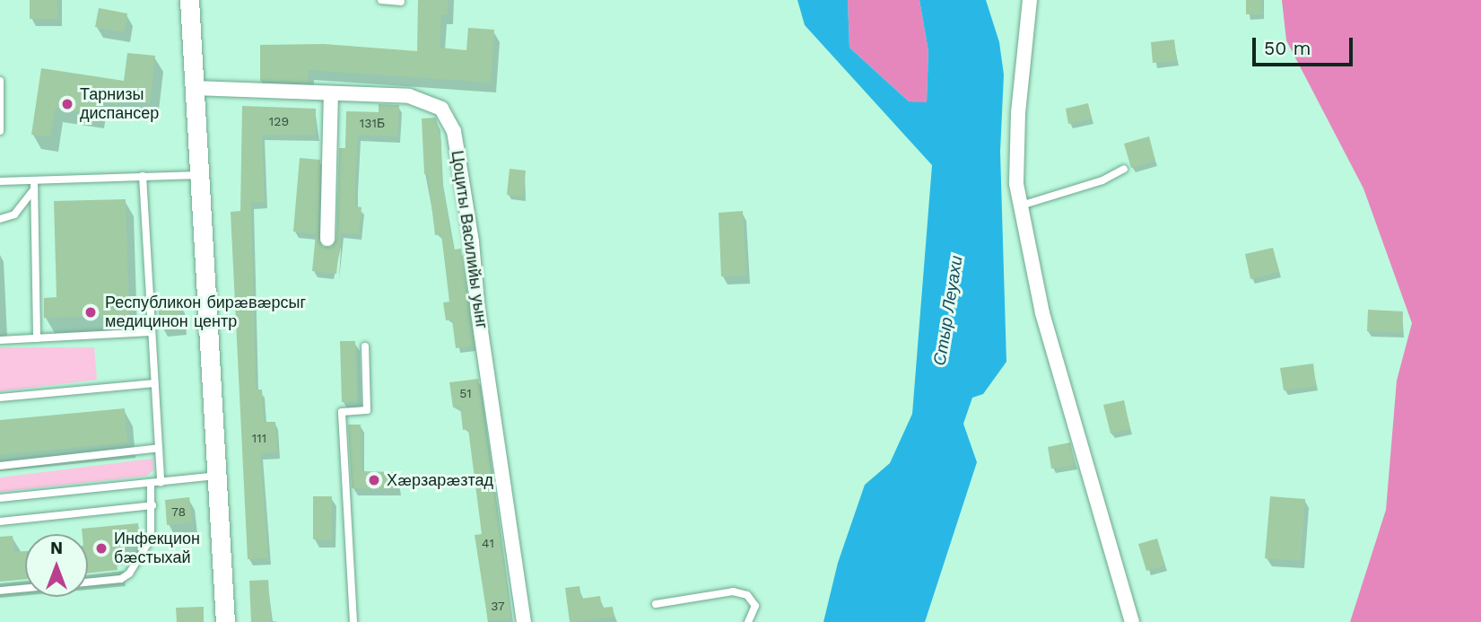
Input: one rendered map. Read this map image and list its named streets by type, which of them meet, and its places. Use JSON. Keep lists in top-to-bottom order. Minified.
{"streets":{"street":["Цоциты Василийы уынг"]},"water":["Стыр Леуахи"],"places":["Тарнизы диспансер","Республикон бирæвæрсыг медицинон центр","Хæрзарæзтад","Инфекцион бæстыхай"],"house_numbers":["129","131Б","51","111","78","41","37"],"scale_bar":"50 m","north":"top"}
